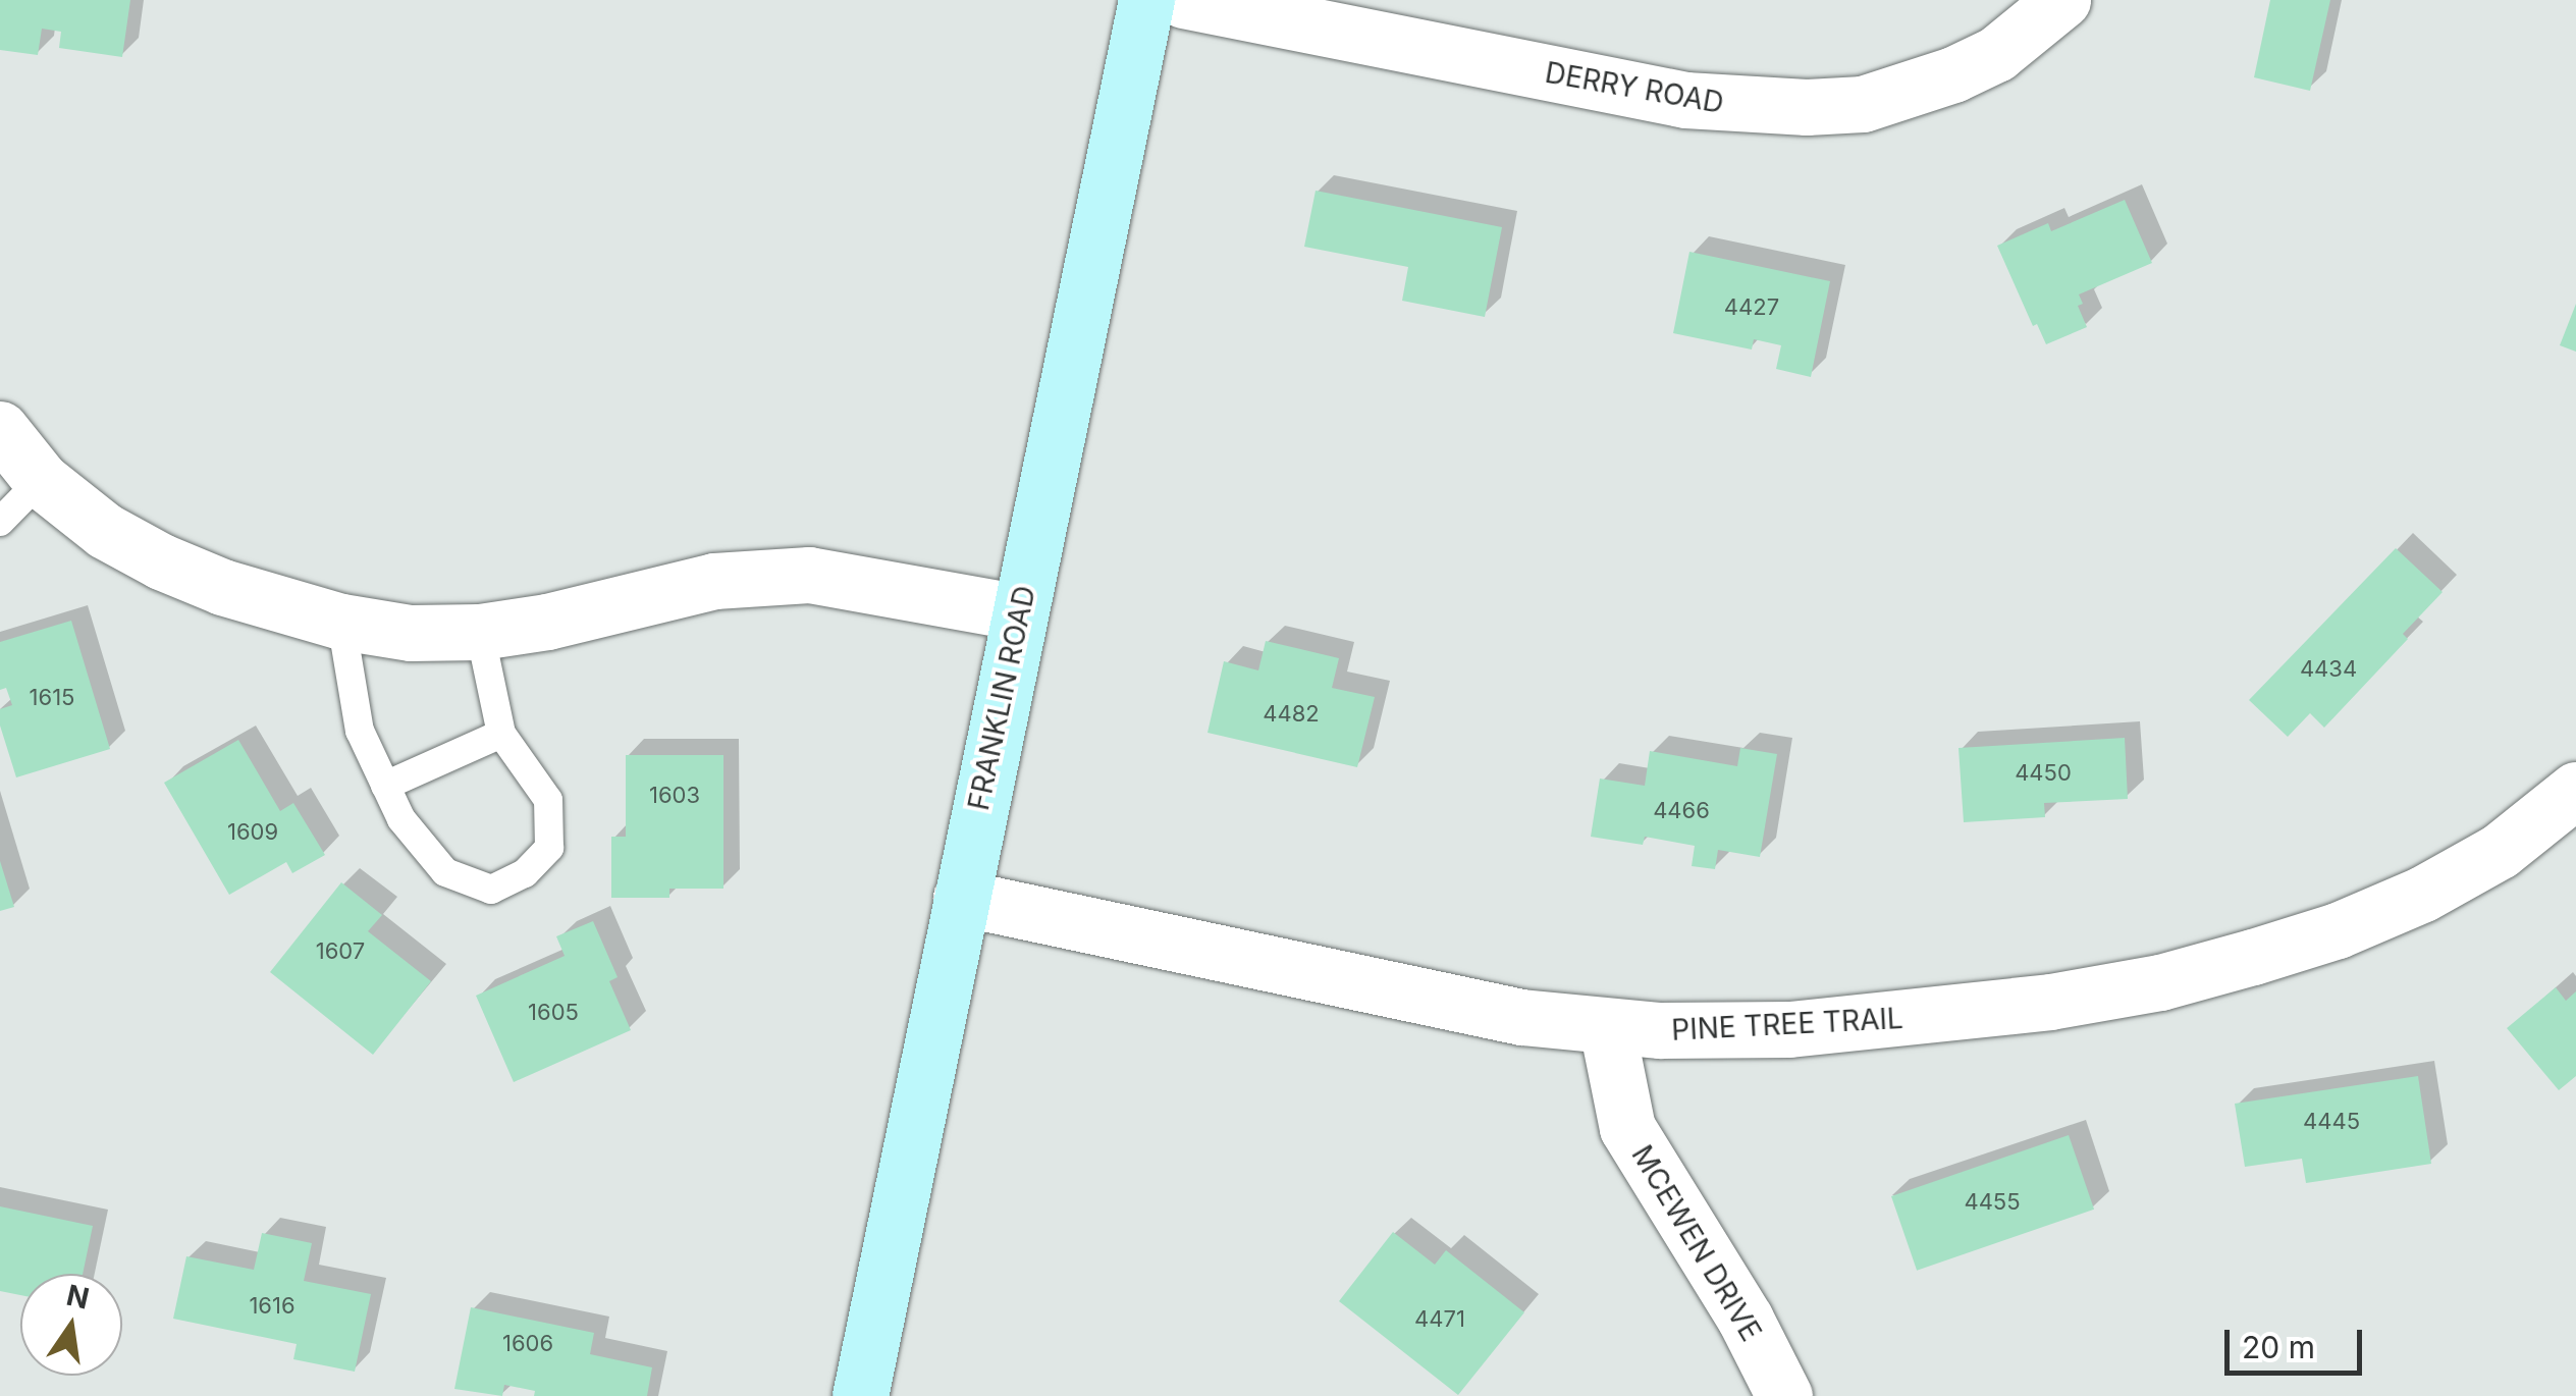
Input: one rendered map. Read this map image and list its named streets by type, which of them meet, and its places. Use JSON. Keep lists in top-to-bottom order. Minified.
{"streets":{"street":["DERRY ROAD","FRANKLIN ROAD","PINE TREE TRAIL","MCEWEN DRIVE"]},"crossings":[["FRANKLIN ROAD","PINE TREE TRAIL"],["PINE TREE TRAIL","MCEWEN DRIVE"]],"house_numbers":["4427","4434","1615","4482","4450","1603","4466","1609","1607","1605","4445","4455","1616","4471","1606"],"scale_bar":"20 m","north":"top"}
